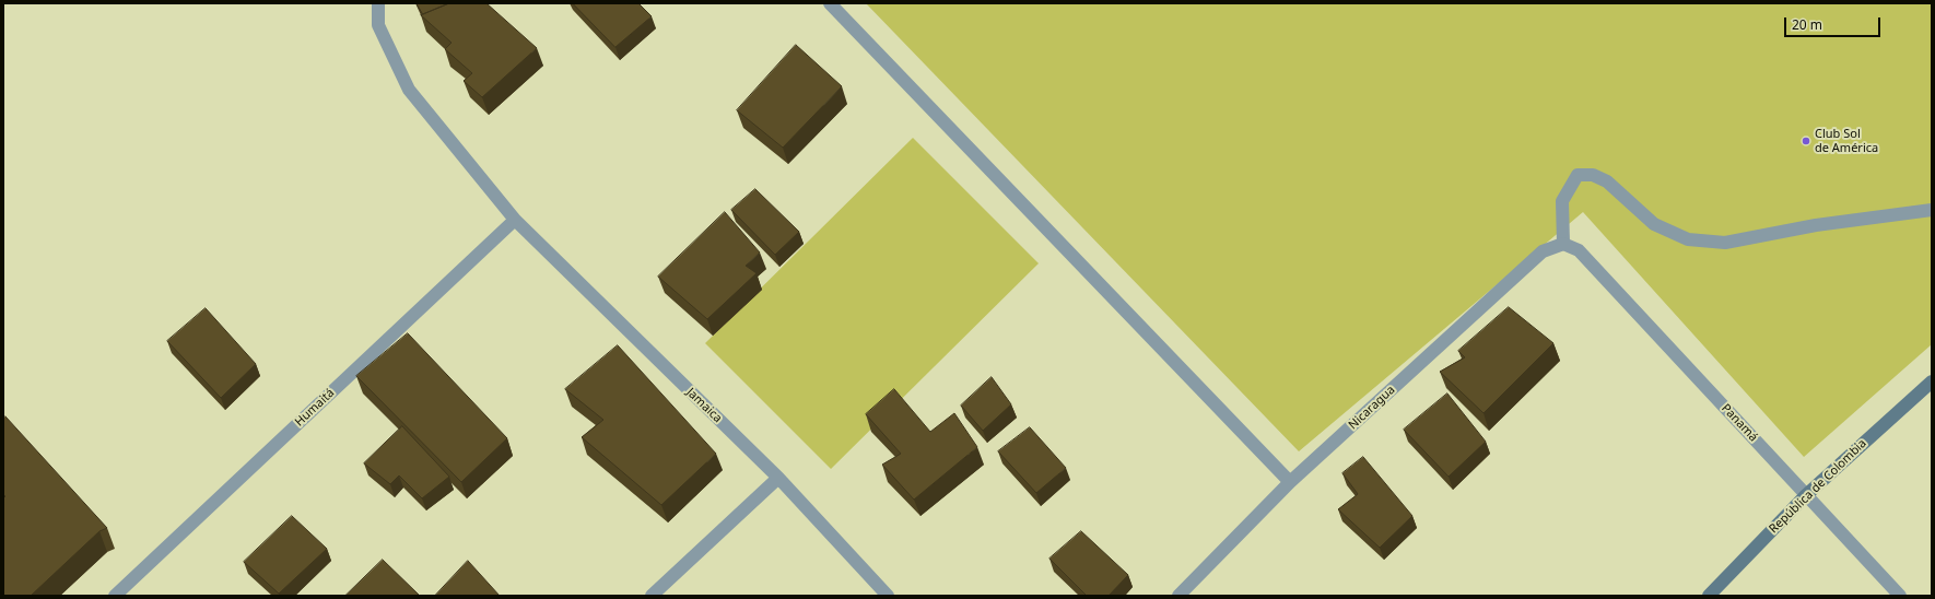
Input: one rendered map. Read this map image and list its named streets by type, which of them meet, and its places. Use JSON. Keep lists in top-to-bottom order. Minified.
{"streets":{"street":["Jamaica","Humaitá","Nicaragua","Panamá","República de Colombia"]},"crossings":[["Jamaica","Humaitá"],["Nicaragua","Panamá"],["Panamá","República de Colombia"]],"places":["Club Sol de América"],"scale_bar":"20 m"}
